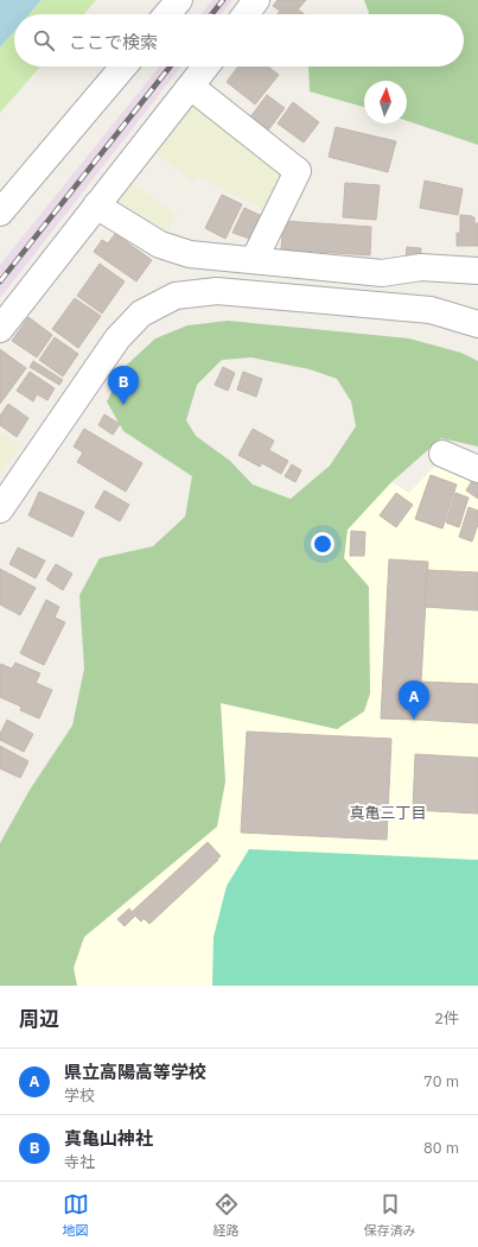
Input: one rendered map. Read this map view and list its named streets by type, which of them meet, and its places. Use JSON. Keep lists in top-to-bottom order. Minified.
{"districts":["真亀三丁目"],"north":"top","page":{"search":"ここで検索","pins":["B","A"],"heading":["周辺","2件"],"list":[{"mark":"A","name":"県立高陽高等学校","note":"学校","value":"70 m"},{"mark":"B","name":"真亀山神社","note":"寺社","value":"80 m"}],"nav":["地図","経路","保存済み"]}}
